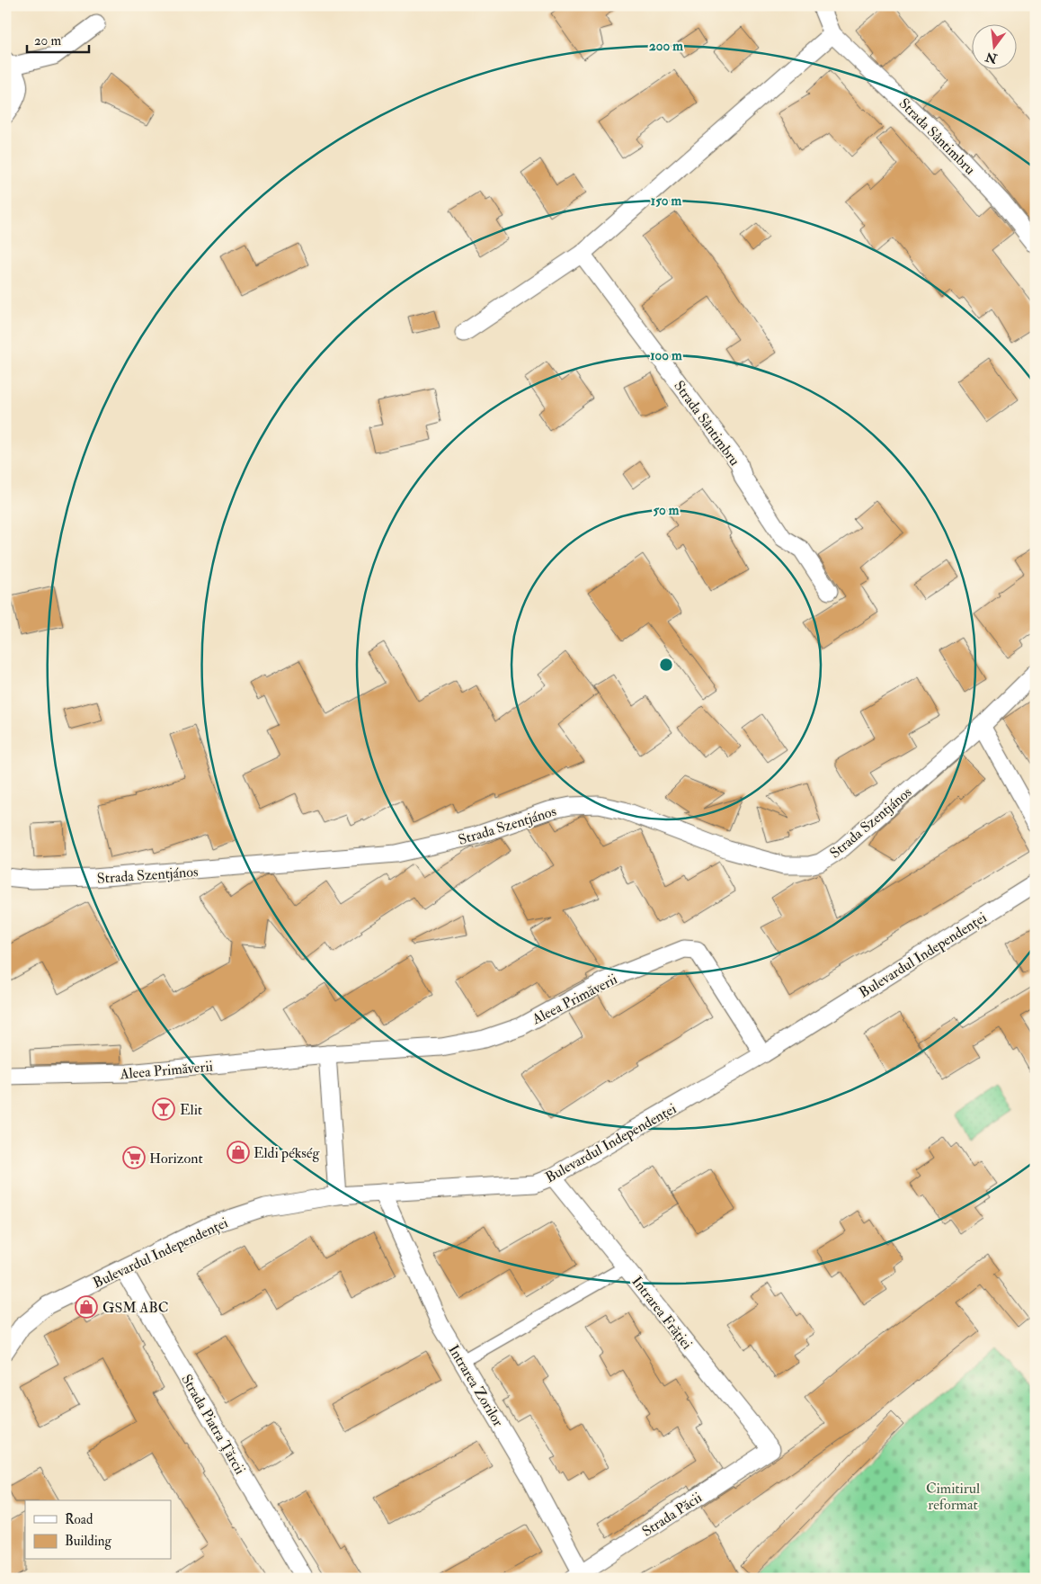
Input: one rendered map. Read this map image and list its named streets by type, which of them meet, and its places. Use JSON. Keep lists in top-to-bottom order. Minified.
{"streets":{"street":["Strada Sântimbru","Strada Szentjános","Bulevardul Independenței","Aleea Primăverii","Intrarea Frăției","Intrarea Zorilor","Strada Piatra Țărcii","Strada Păcii"]},"crossings":[["Bulevardul Independenței","Aleea Primăverii"],["Bulevardul Independenței","Intrarea Frăției"],["Bulevardul Independenței","Intrarea Zorilor"],["Bulevardul Independenței","Strada Piatra Țărcii"],["Intrarea Frăției","Strada Păcii"],["Intrarea Zorilor","Strada Păcii"]],"parks":["Cimitirul reformat"],"places":{"bar":["Elit"],"shop":["Eldi pékség","GSM ABC"],"supermarket":["Horizont"]},"legend":["Road","Building"],"scale_bar":"20 m","north":"bottom","rings":["200 m","150 m","100 m","50 m"]}
